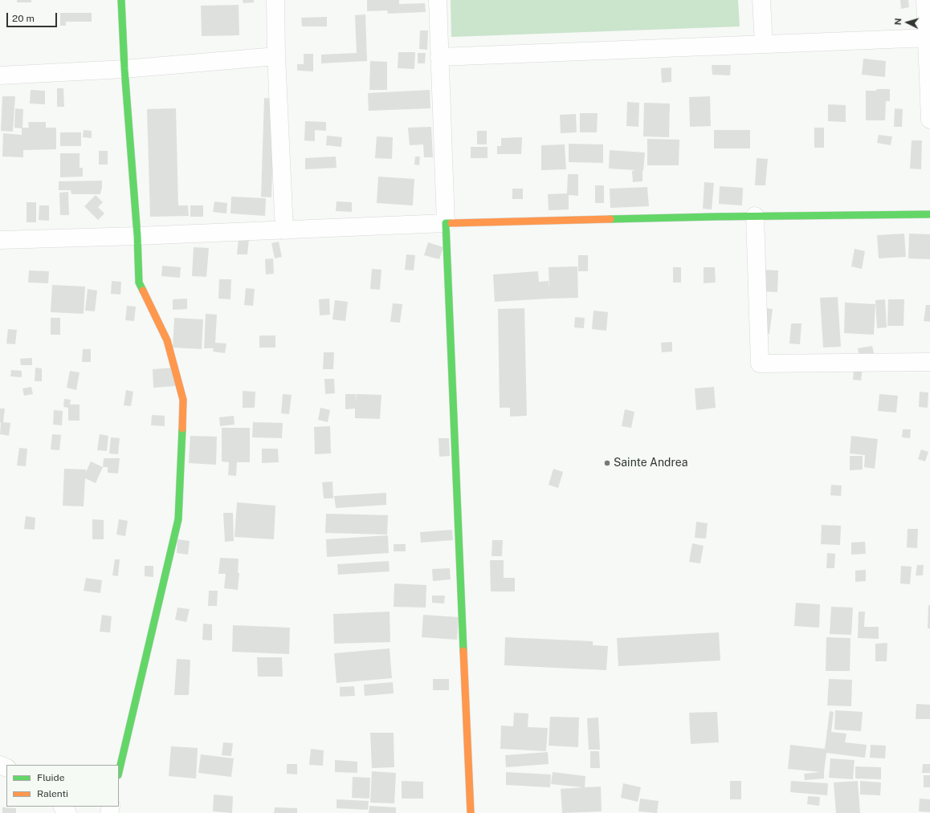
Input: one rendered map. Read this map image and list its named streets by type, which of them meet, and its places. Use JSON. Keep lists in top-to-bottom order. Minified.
{"places":["Sainte Andrea"],"legend":["Fluide","Ralenti"],"scale_bar":"20 m","north":"left"}
